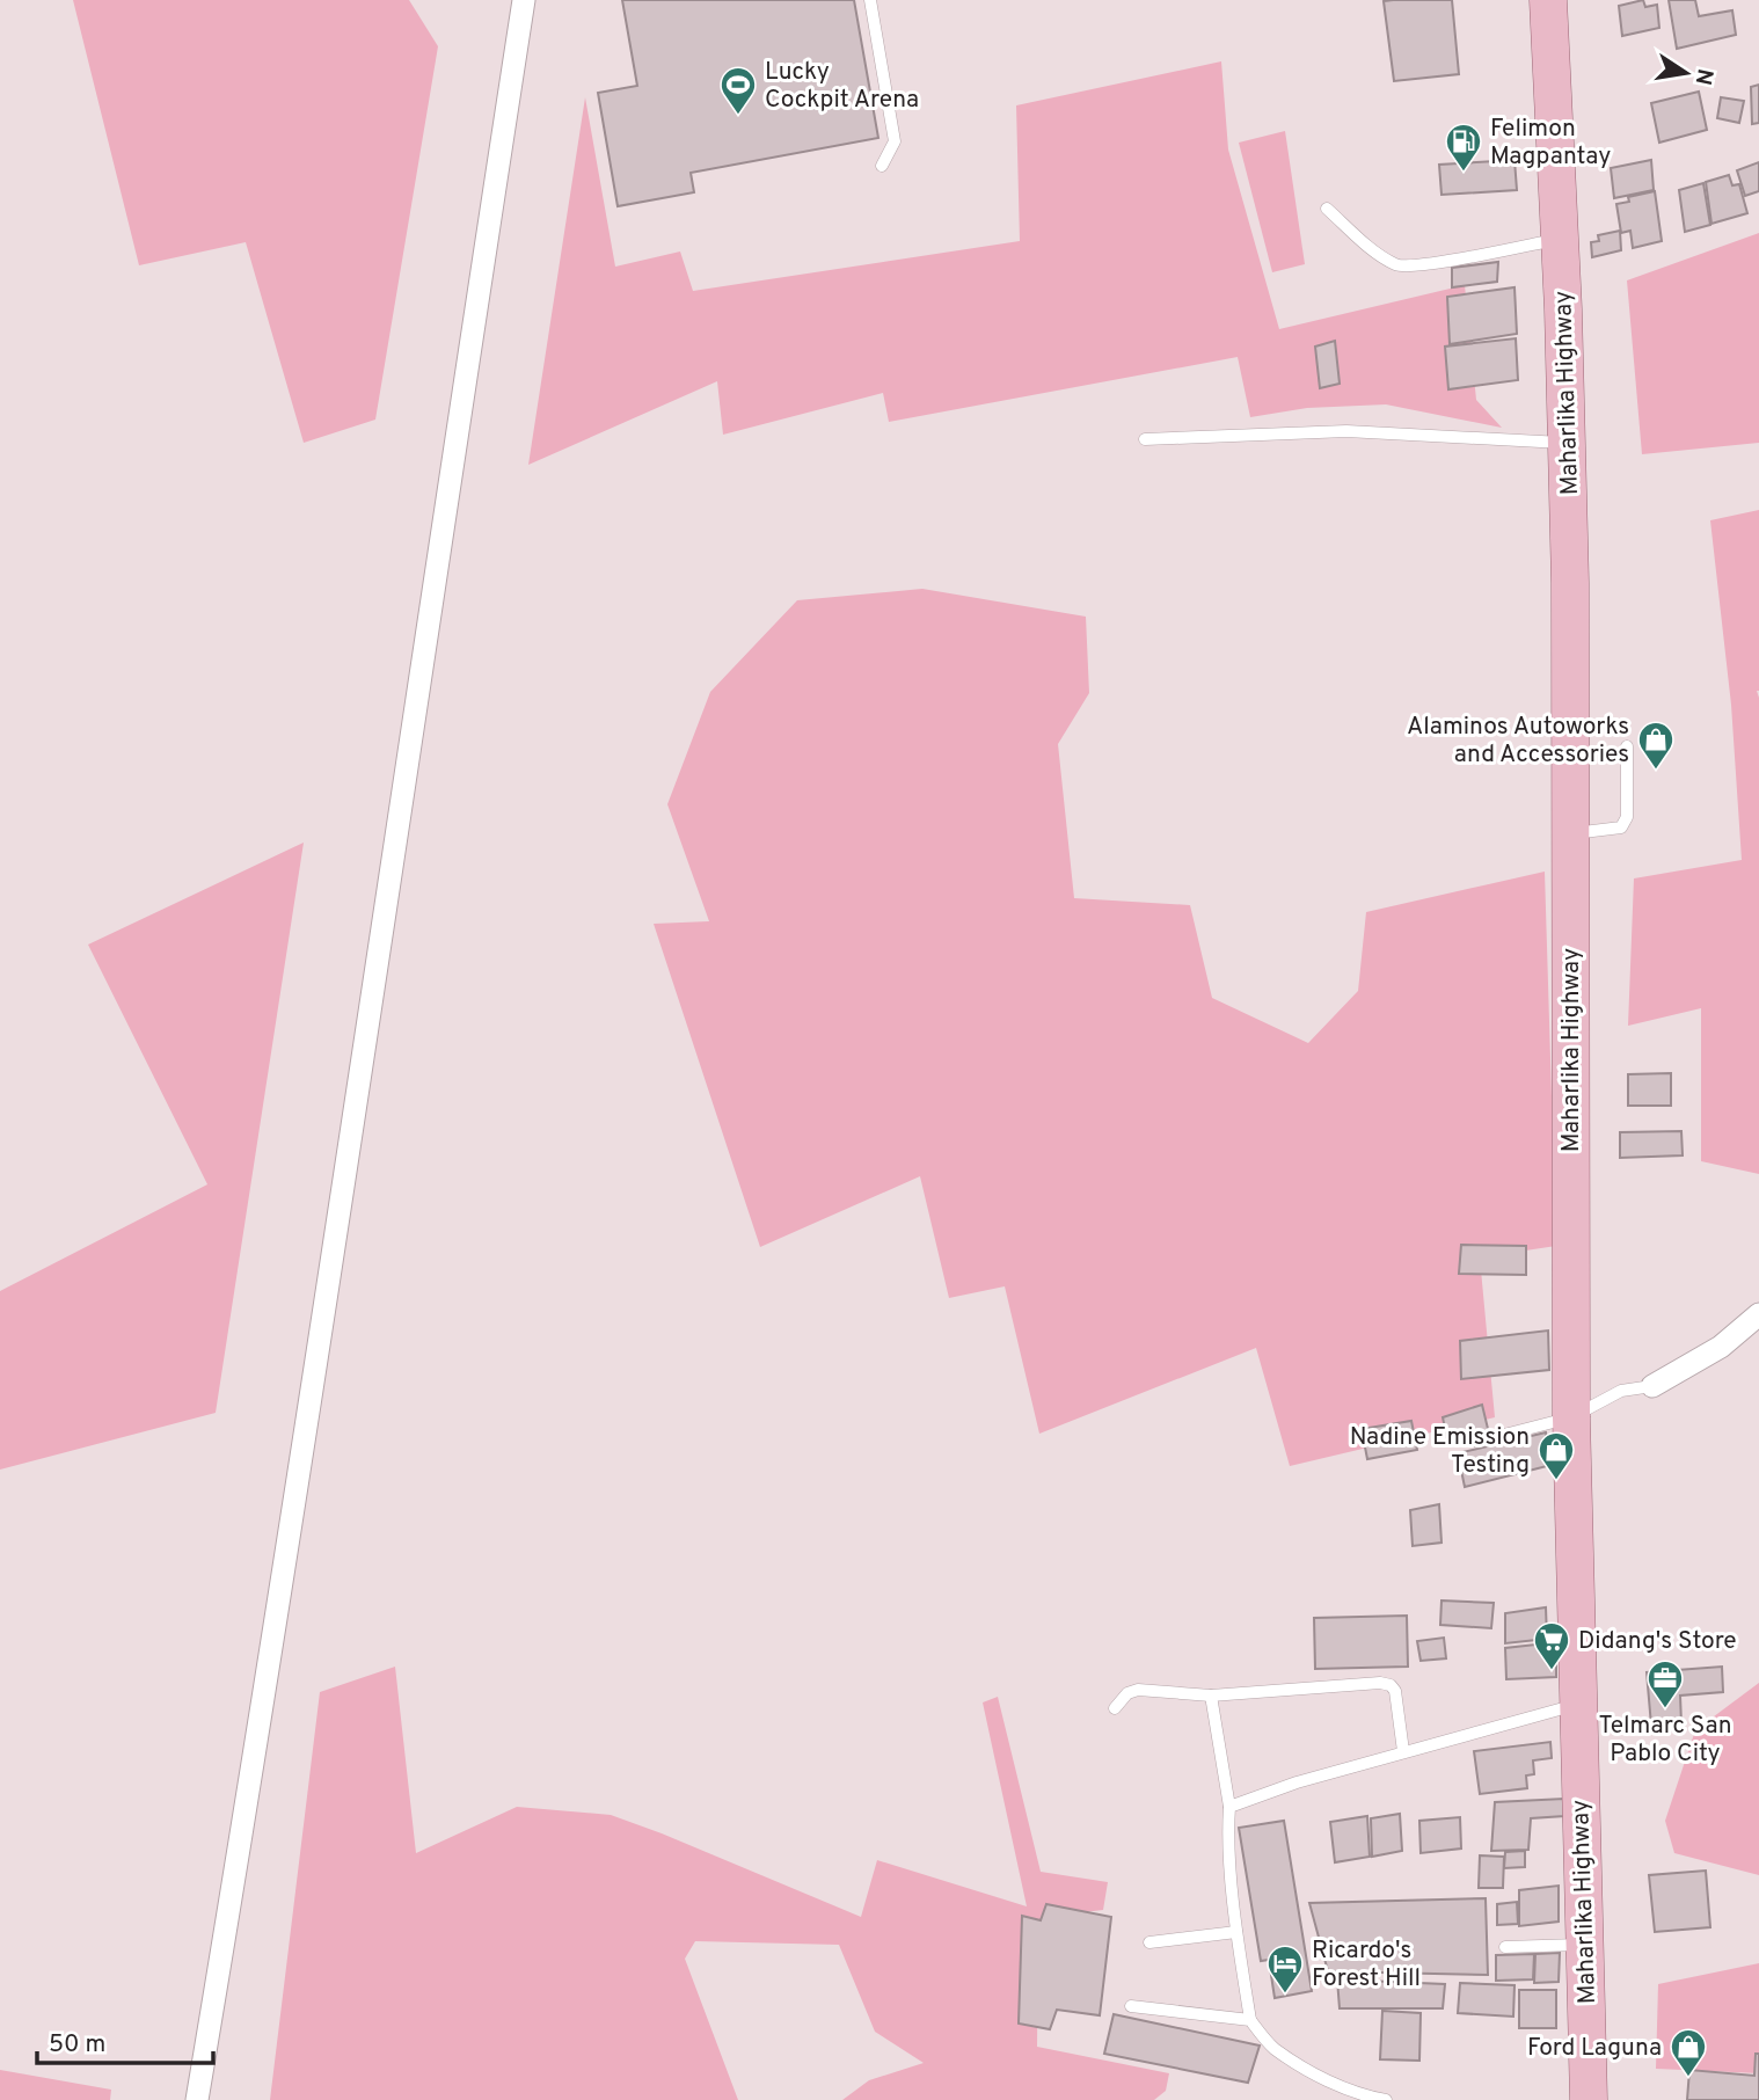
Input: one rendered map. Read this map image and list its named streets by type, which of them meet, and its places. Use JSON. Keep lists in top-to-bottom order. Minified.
{"streets":{"main road":["Maharlika Highway"]},"places":{"sports":["Lucky Cockpit Arena"],"fuel station":["Felimon Magpantay"],"shop":["Alaminos Autoworks and Accessories","Nadine Emission Testing","Ford Laguna"],"supermarket":["Didang's Store"],"office":["Telmarc San Pablo City"],"hotel":["Ricardo's Forest Hill"]},"scale_bar":"50 m","north":"right"}
